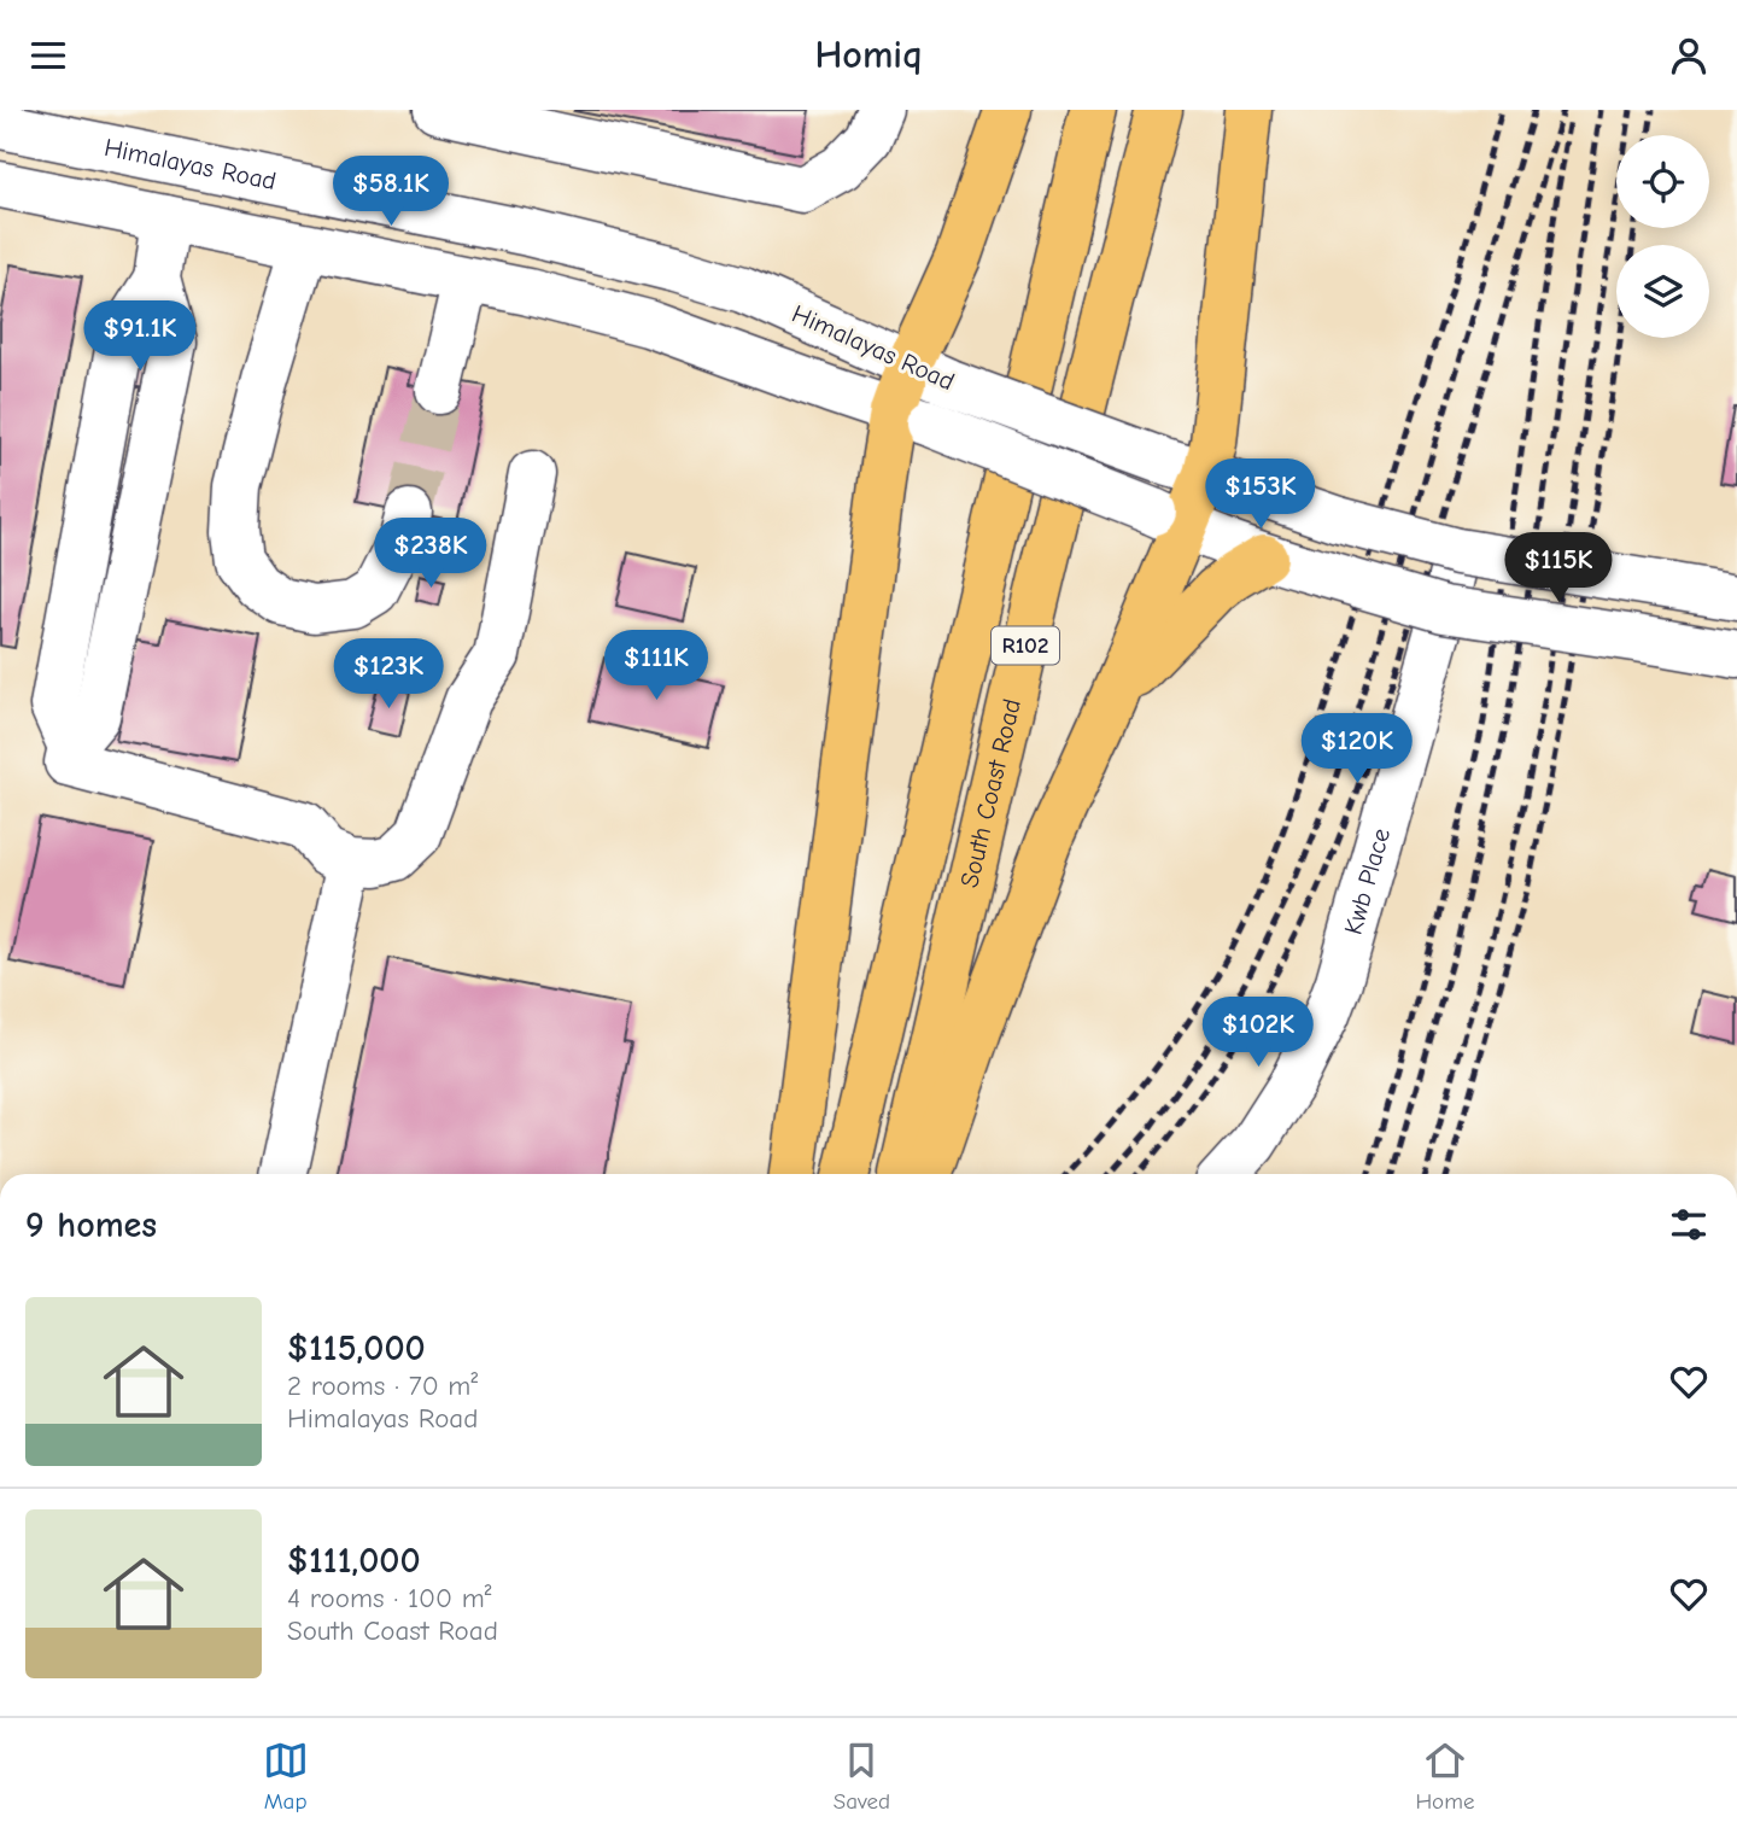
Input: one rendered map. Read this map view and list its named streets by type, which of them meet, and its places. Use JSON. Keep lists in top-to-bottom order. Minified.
{"streets":{"main road":["R102","South Coast Road"],"street":["Himalayas Road","Kwb Place"]},"crossings":[["Himalayas Road","Kwb Place"]],"page":{"header":"Homiq","price":["$58.1K","$91.1K","$153K","$238K","$115K","$111K","$123K","$120K","$102K"],"heading":"9 homes","list":[{"name":"$115,000","note":"2 rooms · 70 m² · Himalayas Road"},{"name":"$111,000","note":"4 rooms · 100 m² · South Coast Road"}],"tabs":["Map","Saved","Home"]}}
